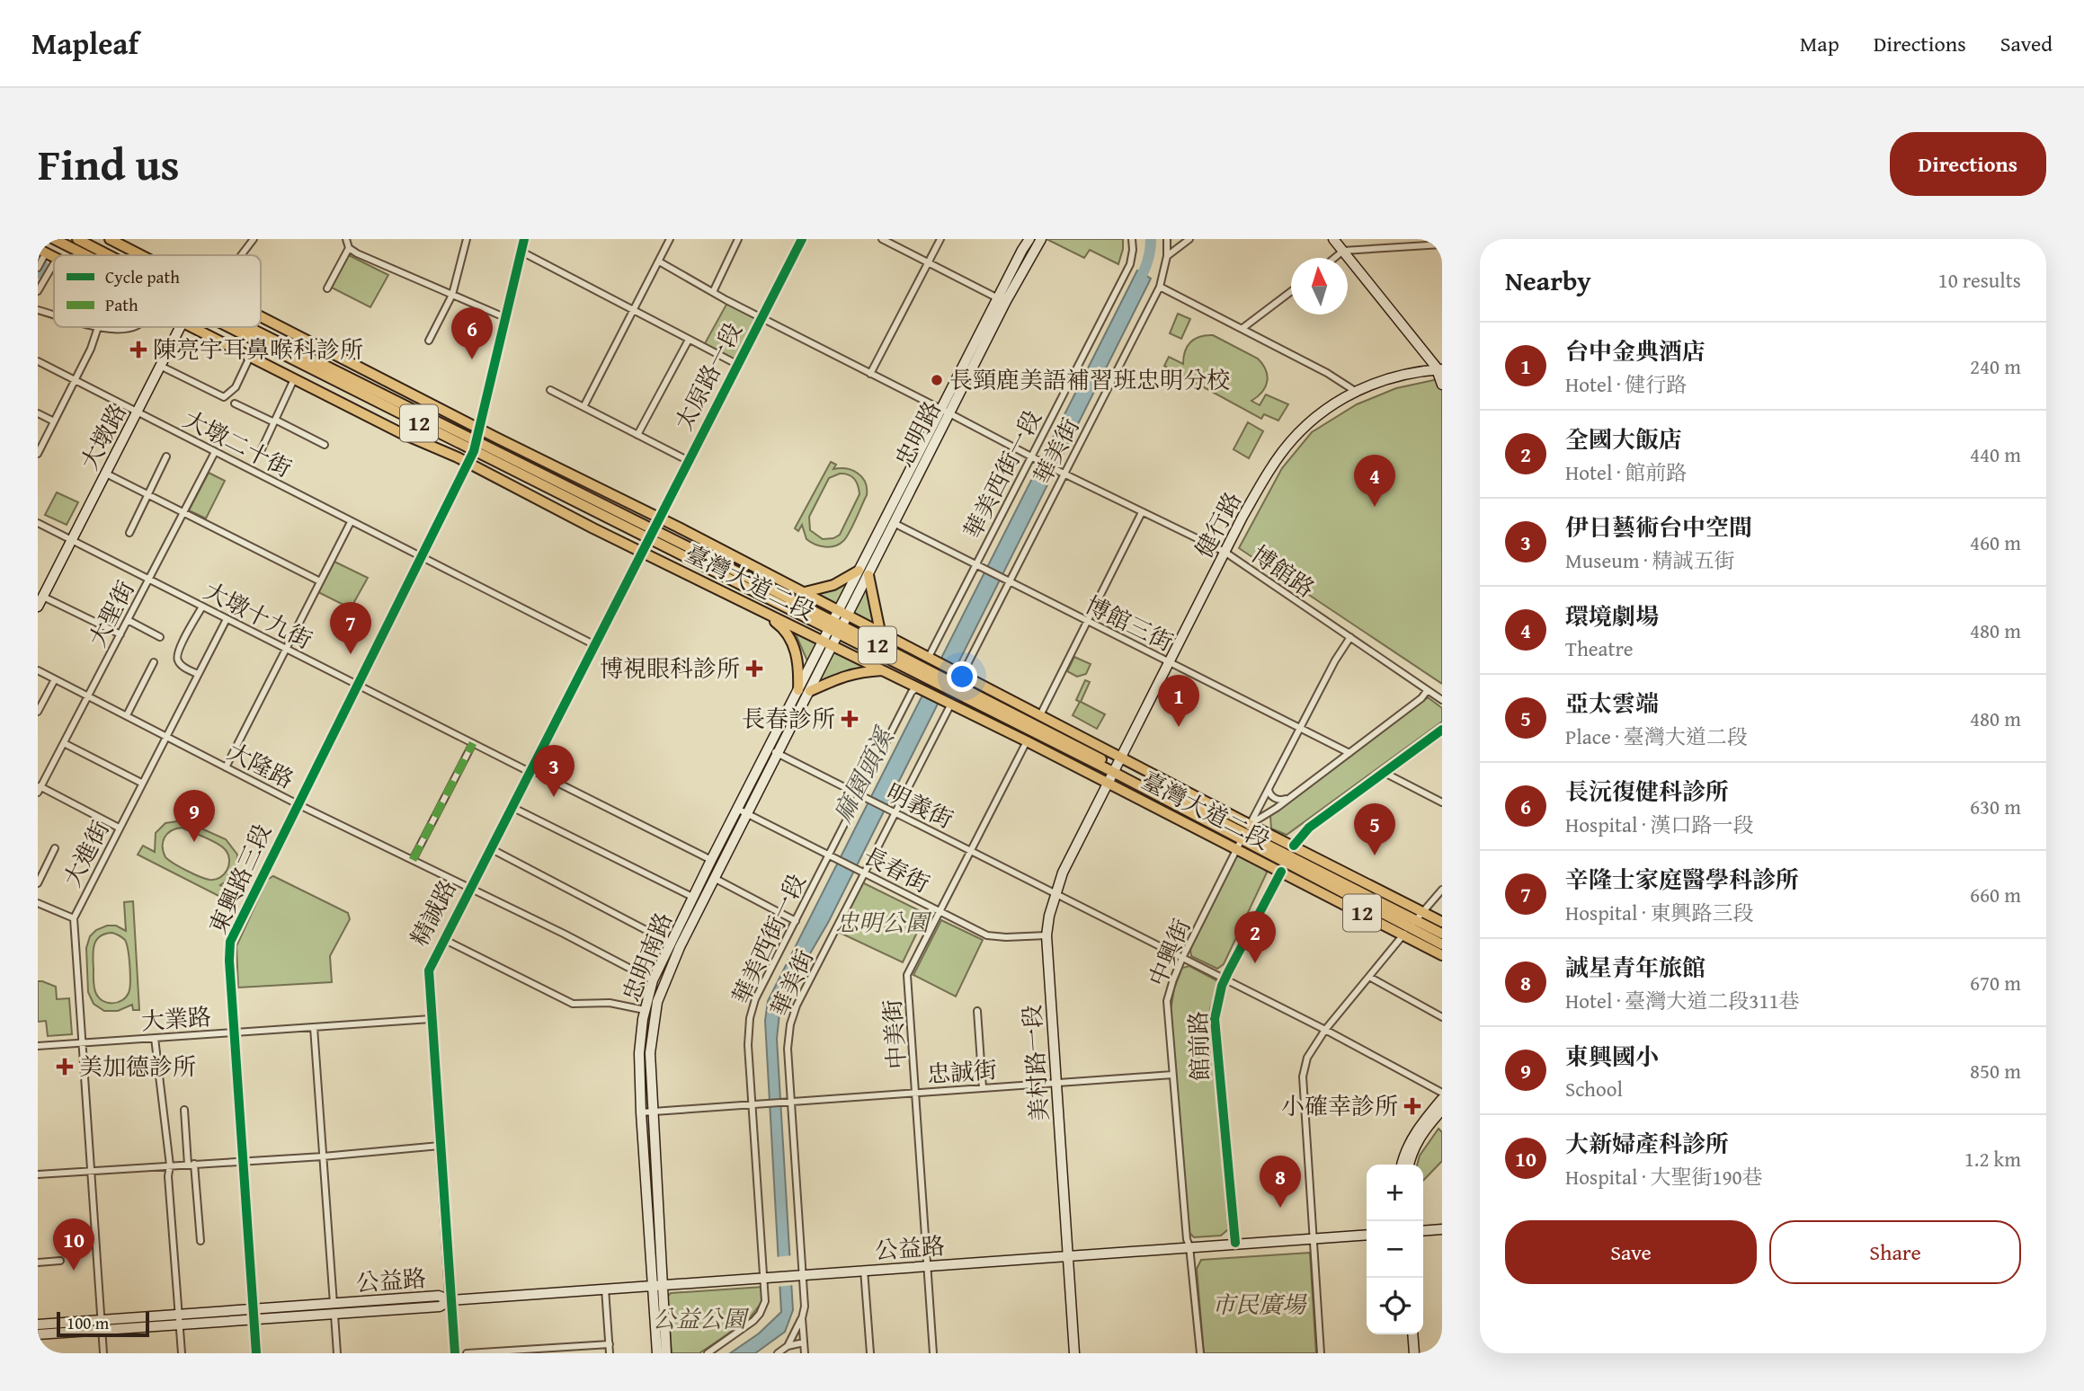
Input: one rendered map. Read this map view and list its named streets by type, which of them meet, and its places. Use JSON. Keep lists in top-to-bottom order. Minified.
{"streets":{"main road":["太原路一段","12","忠明路","大墩路","健行路","臺灣大道二段","東興路三段","精誠路","忠明南路","美村路一段","公益路"],"street":["大墩二十街","華美街","華美西街一段","博館路","大聖街","大墩十九街","博館三街","大隆路","明義街","大進街","長春街","中興街","大業路","中美街","館前路","忠誠街"]},"crossings":[["太原路一段","臺灣大道二段"],["太原路一段","精誠路"],["忠明路","臺灣大道二段"],["忠明路","博館三街"],["忠明路","忠明南路"],["大墩路","大墩二十街"],["大墩路","大墩十九街"],["大墩二十街","大聖街"],["大墩二十街","東興路三段"],["大墩二十街","精誠路"],["華美街","博館路"],["華美街","臺灣大道二段"],["華美街","博館三街"],["華美街","明義街"],["華美街","長春街"],["華美街","忠誠街"],["華美街","公益路"],["華美西街一段","博館路"],["華美西街一段","臺灣大道二段"],["華美西街一段","博館三街"],["華美西街一段","明義街"],["華美西街一段","長春街"],["華美西街一段","忠誠街"],["華美西街一段","公益路"],["健行路","博館路"],["健行路","臺灣大道二段"],["健行路","博館三街"],["健行路","美村路一段"],["博館路","中興街"],["臺灣大道二段","東興路三段"],["臺灣大道二段","精誠路"],["臺灣大道二段","中興街"],["臺灣大道二段","忠明南路"],["臺灣大道二段","中美街"],["臺灣大道二段","館前路"],["臺灣大道二段","美村路一段"],["大聖街","大墩十九街"],["大聖街","大隆路"],["大墩十九街","大進街"],["大墩十九街","東興路三段"],["大墩十九街","精誠路"],["大墩十九街","忠明南路"],["博館三街","中興街"],["大隆路","大進街"],["大隆路","東興路三段"],["大隆路","精誠路"],["大隆路","忠明南路"],["明義街","中興街"],["明義街","忠明南路"],["明義街","中美街"],["明義街","館前路"],["明義街","美村路一段"],["大進街","大業路"],["長春街","忠明南路"],["長春街","中美街"],["長春街","美村路一段"],["東興路三段","大業路"],["東興路三段","公益路"],["精誠路","大業路"],["精誠路","公益路"],["中興街","忠誠街"],["中興街","公益路"],["忠明南路","忠誠街"],["忠明南路","公益路"],["中美街","忠誠街"],["中美街","公益路"],["館前路","公益路"],["美村路一段","忠誠街"],["美村路一段","公益路"]],"water":["麻園頭溪"],"parks":["忠明公園","市民廣場","公益公園"],"places":{"health":["陳亮宇耳鼻喉科診所","博視眼科診所","長春診所","美加德診所","小確幸診所"],"other":["長頸鹿美語補習班忠明分校"]},"legend":["Cycle path","Path"],"scale_bar":"100 m","north":"top","page":{"header":"Mapleaf","nav":["Map","Directions","Saved"],"title":"Find us","buttons":["Directions",["Save","Share"]],"heading":["Nearby","10 results"],"pins":["6","4","7","1","3","9","5","2","8","10"],"list":[{"mark":"1","name":"台中金典酒店","note":"Hotel · 健行路","value":"240 m"},{"mark":"2","name":"全國大飯店","note":"Hotel · 館前路","value":"440 m"},{"mark":"3","name":"伊日藝術台中空間","note":"Museum · 精誠五街","value":"460 m"},{"mark":"4","name":"環境劇場","note":"Theatre","value":"480 m"},{"mark":"5","name":"亞太雲端","note":"Place · 臺灣大道二段","value":"480 m"},{"mark":"6","name":"長沅復健科診所","note":"Hospital · 漢口路一段","value":"630 m"},{"mark":"7","name":"辛隆士家庭醫學科診所","note":"Hospital · 東興路三段","value":"660 m"},{"mark":"8","name":"誠星青年旅館","note":"Hotel · 臺灣大道二段311巷","value":"670 m"},{"mark":"9","name":"東興國小","note":"School","value":"850 m"},{"mark":"10","name":"大新婦產科診所","note":"Hospital · 大聖街190巷","value":"1.2 km"}],"map_buttons":["+","−"],"scale":"100 m"}}
